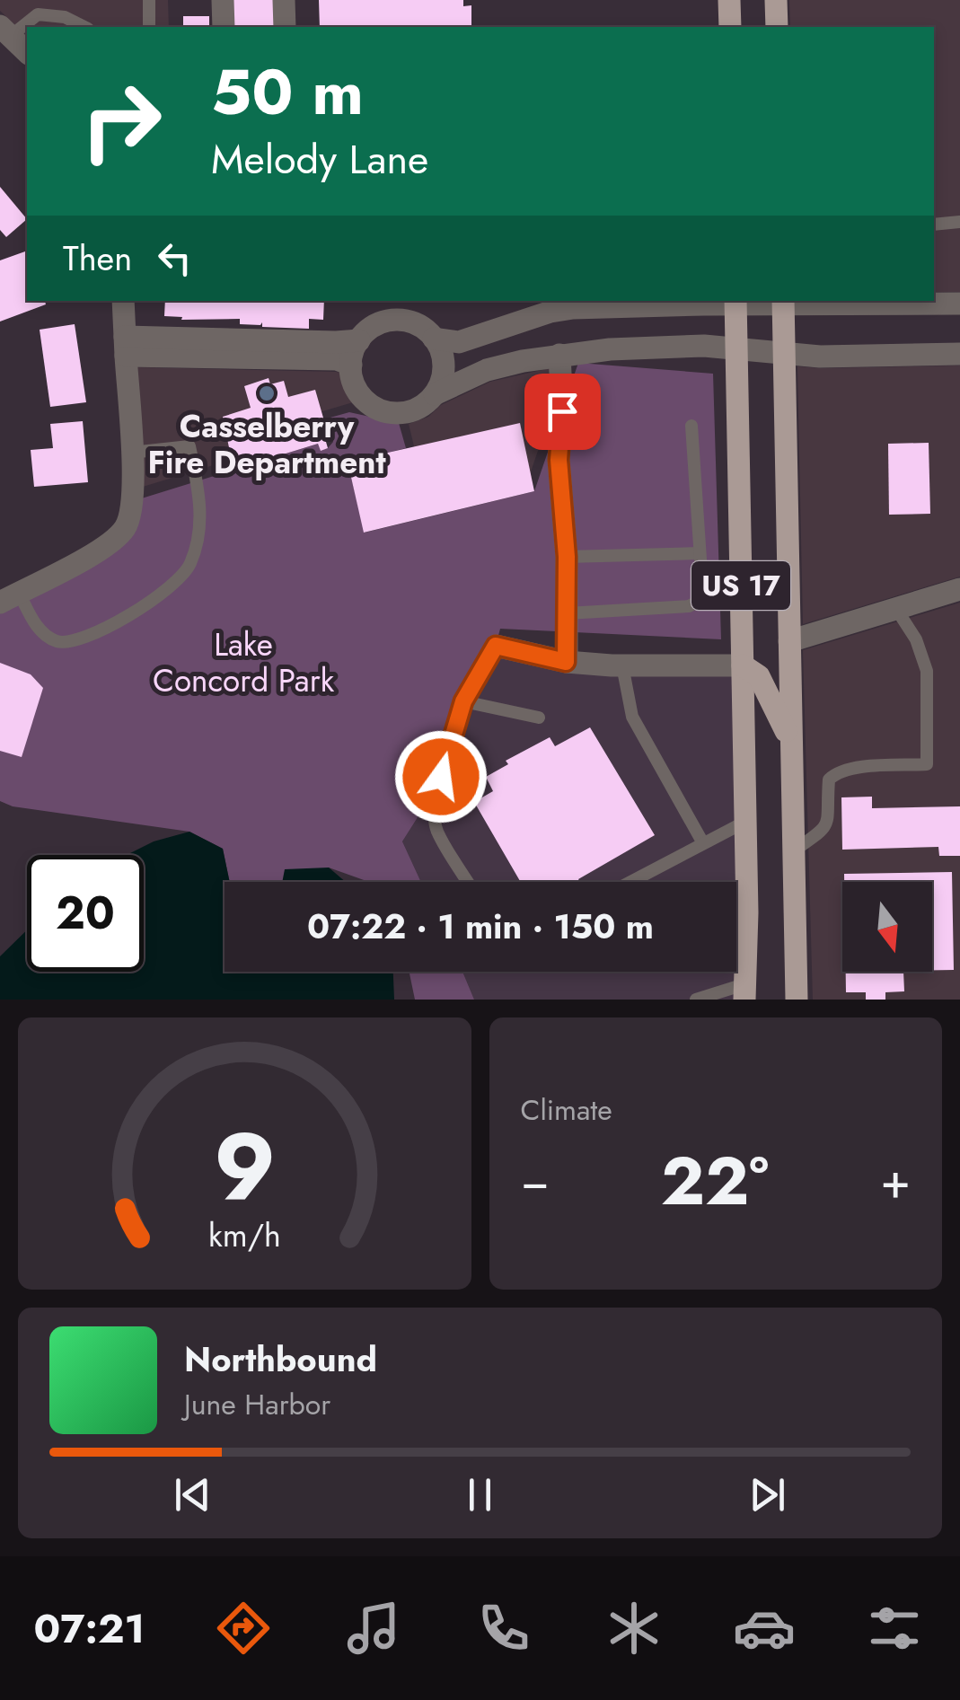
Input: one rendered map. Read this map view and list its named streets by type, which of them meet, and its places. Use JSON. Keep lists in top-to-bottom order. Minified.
{"streets":{"main road":["US 17"]},"parks":["Lake Concord Park"],"places":["Casselberry Fire Department"],"north":"bottom","page":{"turn":["50 m","Melody Lane"],"then":"Then","limit":"20","trip":"07:22 · 1 min · 150 m","tile":"Climate","heat":["−","22°","+"],"song":["Northbound","June Harbor"],"tabs":"07:21","gauge":["9","km/h"]}}
